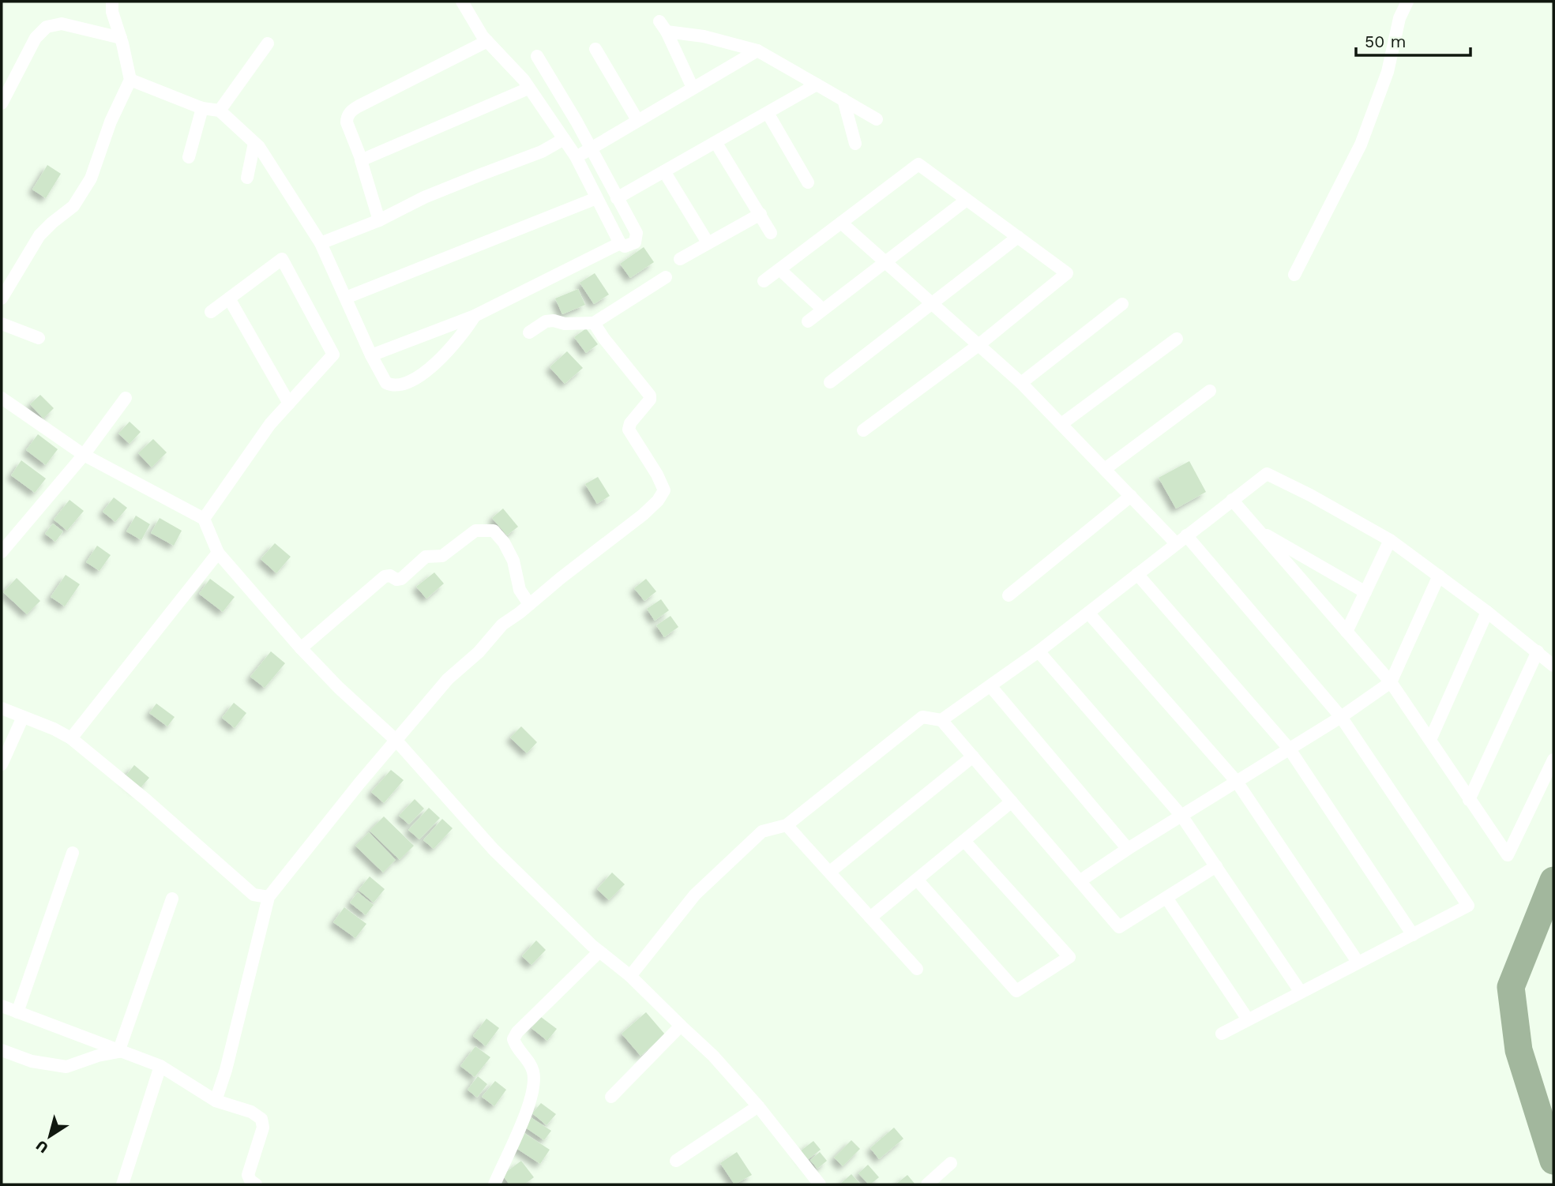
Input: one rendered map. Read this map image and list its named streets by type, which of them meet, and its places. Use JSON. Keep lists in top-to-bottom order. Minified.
{"scale_bar":"50 m","north":"bottom left"}
